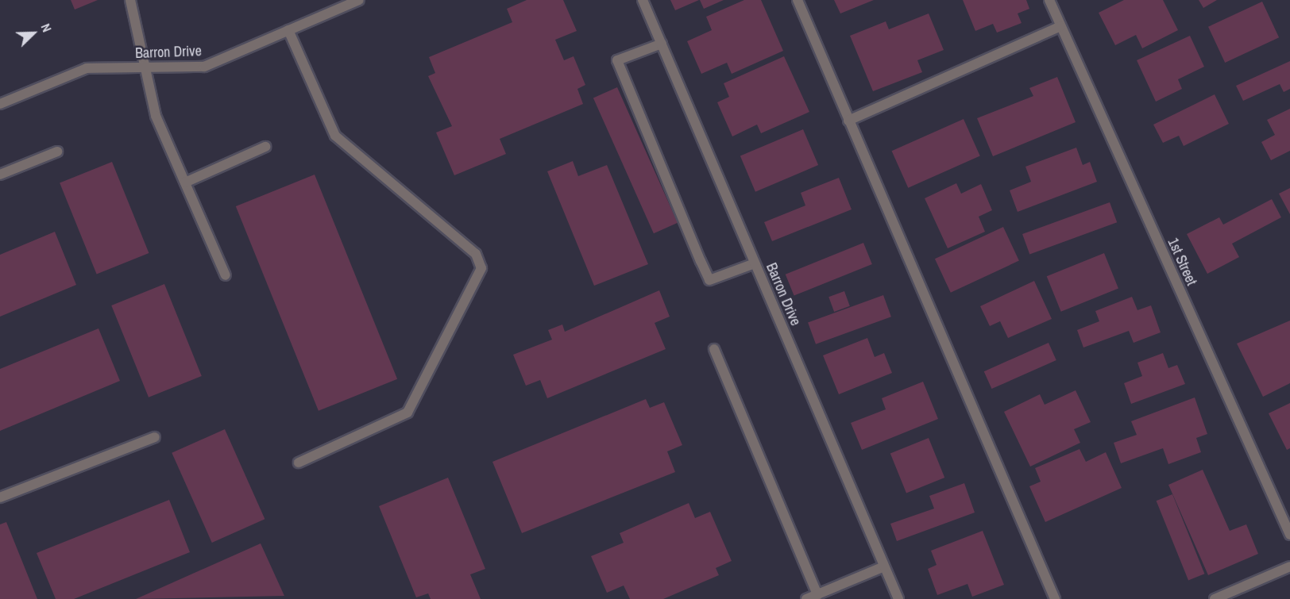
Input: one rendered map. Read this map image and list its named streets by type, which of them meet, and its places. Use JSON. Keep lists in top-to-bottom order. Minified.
{"streets":{"street":["Barron Drive","1st Street"]},"north":"top right"}
